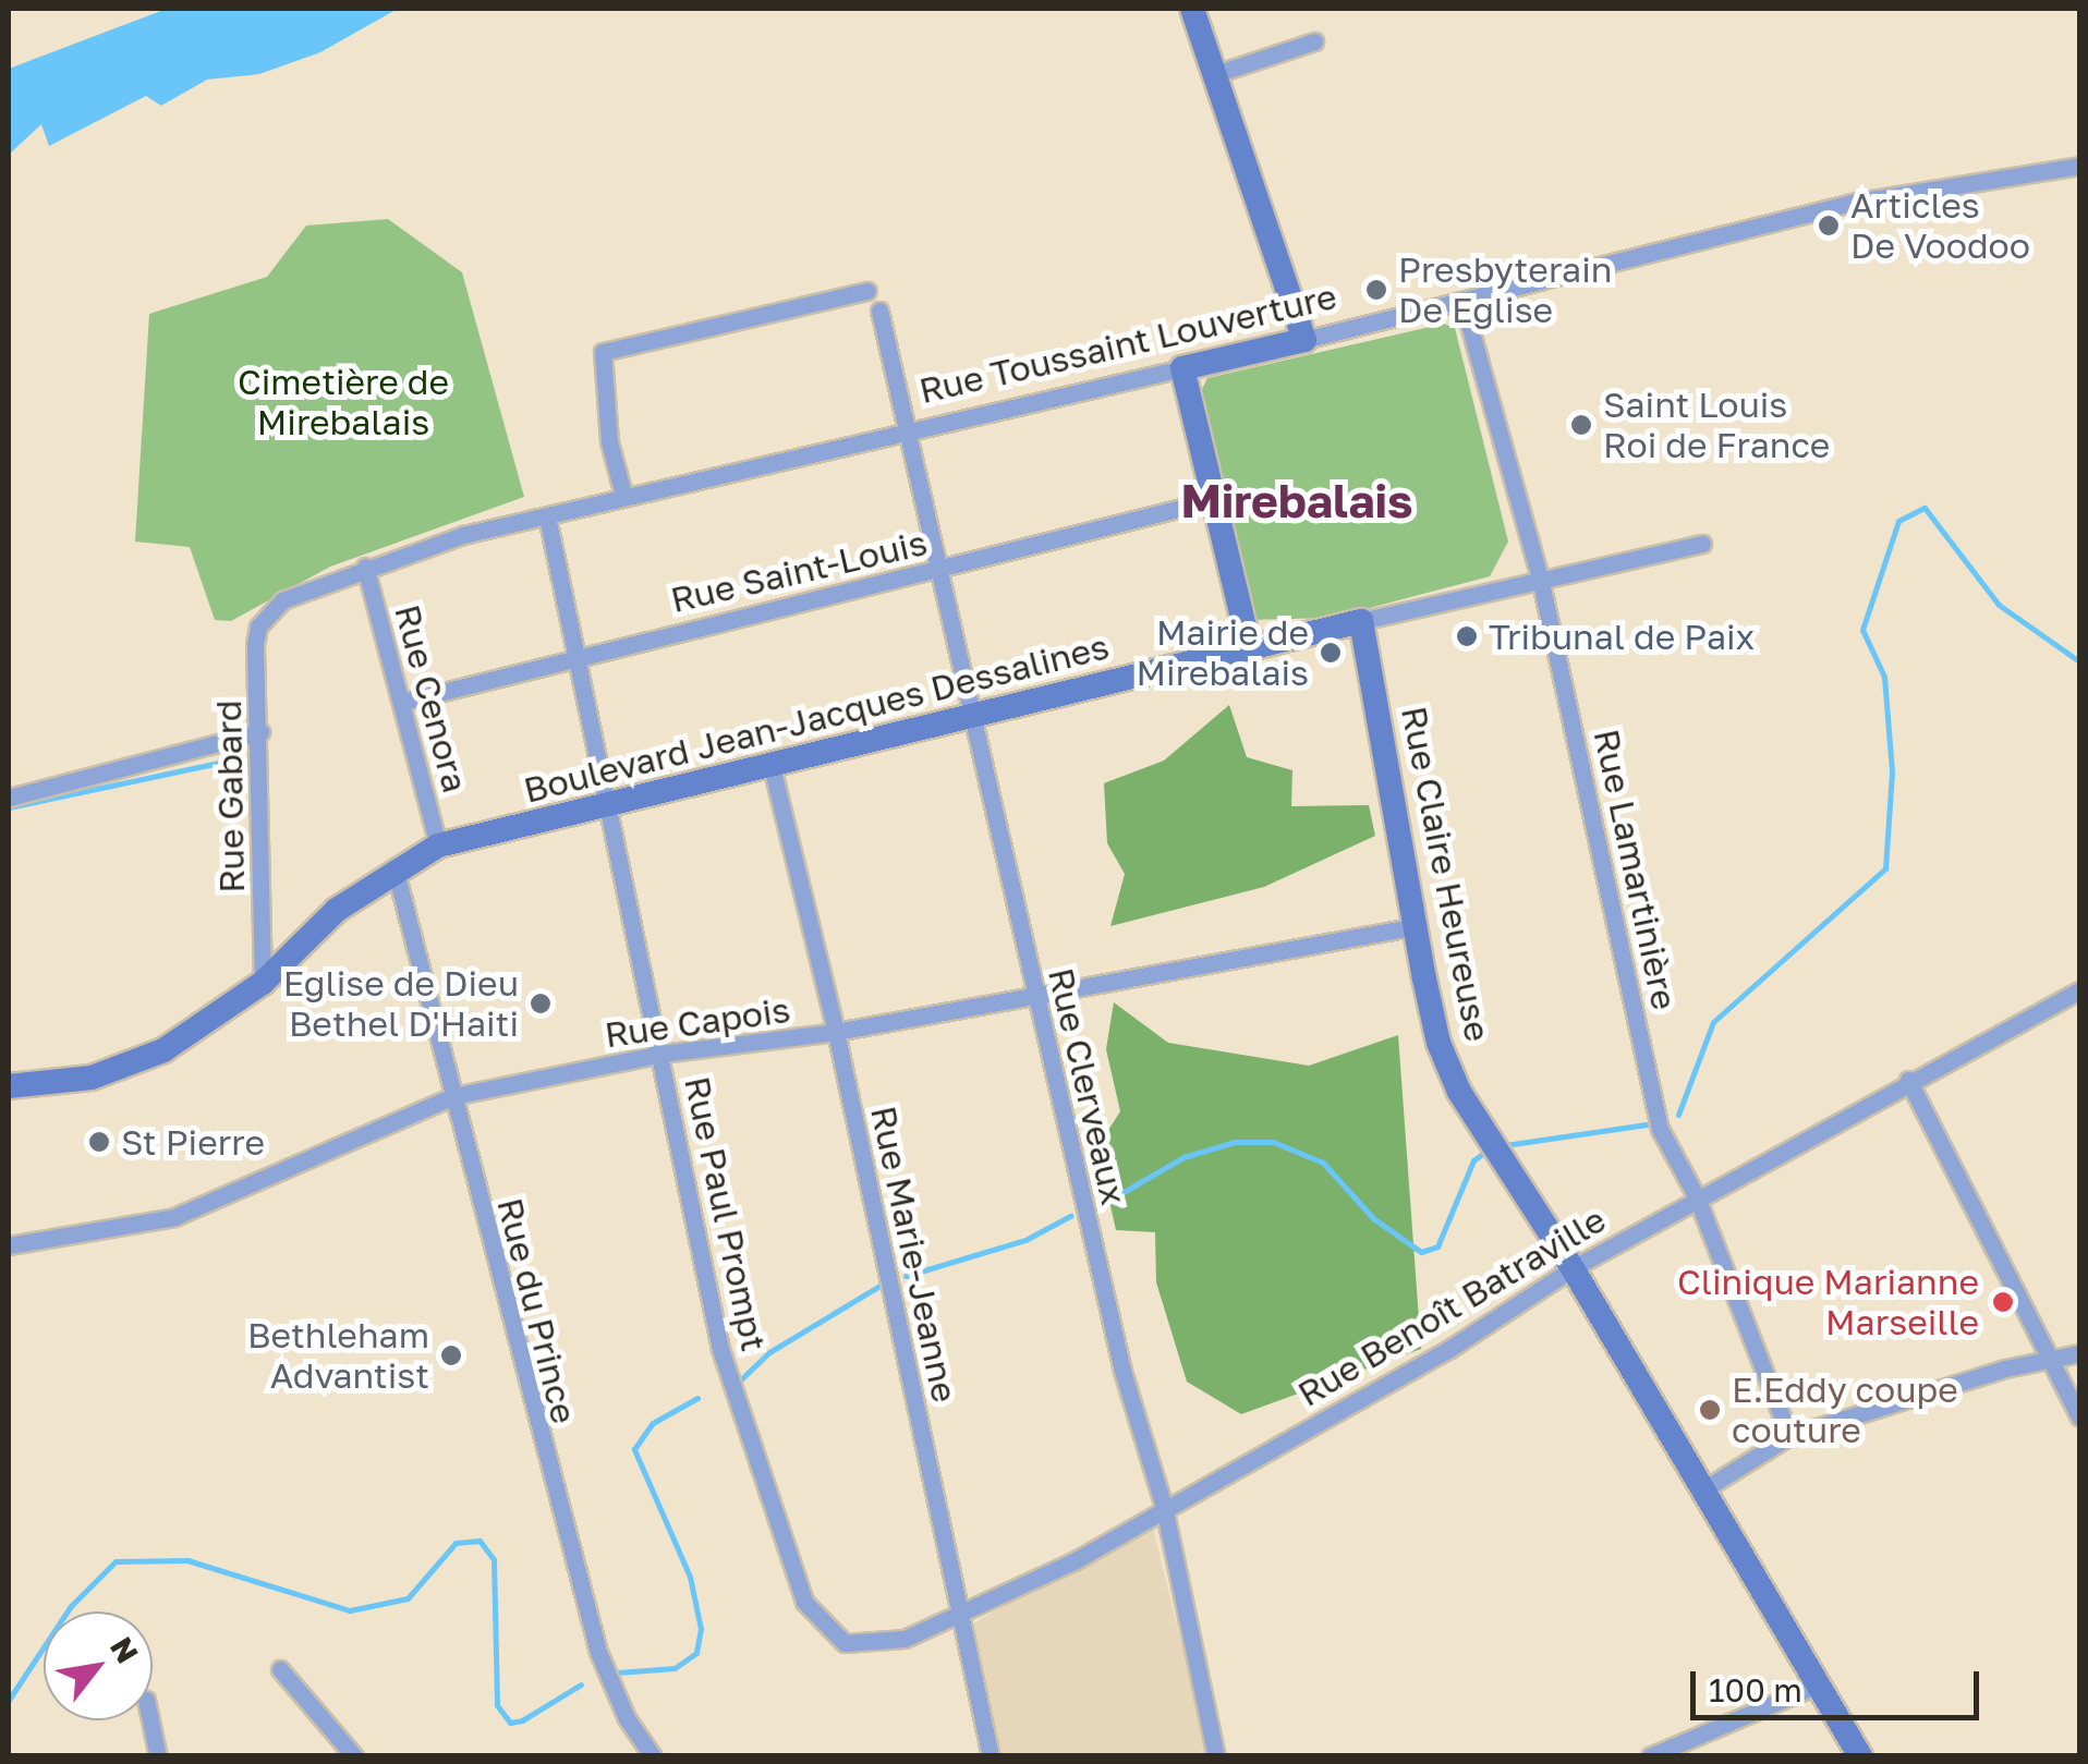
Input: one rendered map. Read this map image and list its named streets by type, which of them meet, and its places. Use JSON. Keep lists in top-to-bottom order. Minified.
{"streets":{"main road":["Rue Toussaint Louverture","Boulevard Jean-Jacques Dessalines","Rue Claire Heureuse"],"street":["Rue Saint-Louis","Rue Cenora","Rue Gabard","Rue Lamartinière","Rue Capois","Rue Clerveaux","Rue Paul Prompt","Rue Marie-Jeanne","Rue Benoît Batraville","Rue du Prince"]},"crossings":[["Rue Toussaint Louverture","Rue Cenora"],["Rue Toussaint Louverture","Rue Gabard"],["Rue Toussaint Louverture","Rue Lamartinière"],["Rue Toussaint Louverture","Rue Clerveaux"],["Rue Toussaint Louverture","Rue Paul Prompt"],["Rue Saint-Louis","Rue Cenora"],["Rue Saint-Louis","Rue Clerveaux"],["Rue Saint-Louis","Rue Paul Prompt"],["Rue Cenora","Boulevard Jean-Jacques Dessalines"],["Boulevard Jean-Jacques Dessalines","Rue Gabard"],["Boulevard Jean-Jacques Dessalines","Rue Lamartinière"],["Boulevard Jean-Jacques Dessalines","Rue Claire Heureuse"],["Boulevard Jean-Jacques Dessalines","Rue Clerveaux"],["Boulevard Jean-Jacques Dessalines","Rue Paul Prompt"],["Boulevard Jean-Jacques Dessalines","Rue Marie-Jeanne"],["Boulevard Jean-Jacques Dessalines","Rue du Prince"],["Rue Lamartinière","Rue Benoît Batraville"],["Rue Claire Heureuse","Rue Capois"],["Rue Claire Heureuse","Rue Benoît Batraville"],["Rue Capois","Rue Clerveaux"],["Rue Capois","Rue Paul Prompt"],["Rue Capois","Rue Marie-Jeanne"],["Rue Capois","Rue du Prince"],["Rue Clerveaux","Rue Benoît Batraville"],["Rue Paul Prompt","Rue Benoît Batraville"],["Rue Marie-Jeanne","Rue Benoît Batraville"]],"districts":["Mirebalais"],"parks":["Cimetière de Mirebalais"],"places":["Articles De Voodoo","Presbyterain De Eglise","Saint Louis Roi de France","Tribunal de Paix","Mairie de Mirebalais","Eglise de Dieu Bethel D'Haiti","St Pierre","Clinique Marianne Marseille","Bethleham Advantist","E.Eddy coupe couture"],"scale_bar":"100 m","north":"top right"}
